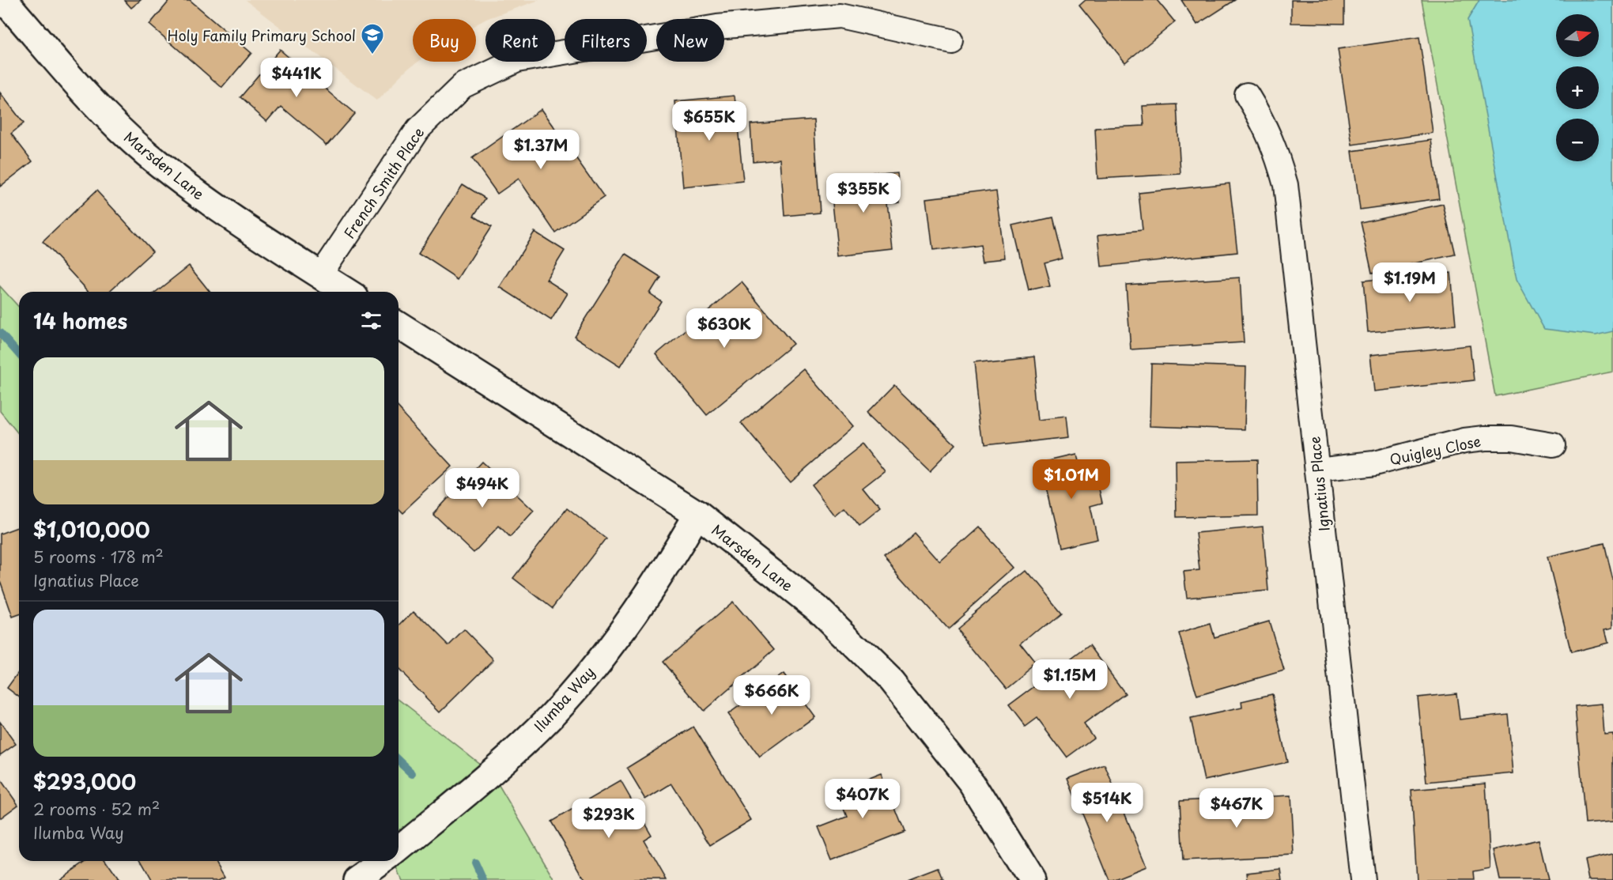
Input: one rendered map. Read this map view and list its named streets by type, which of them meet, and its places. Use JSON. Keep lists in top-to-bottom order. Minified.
{"streets":{"main road":["Marsden Lane","Ilumba Way"],"street":["French Smith Place","Quigley Close","Ignatius Place"]},"crossings":[["Marsden Lane","French Smith Place"],["Marsden Lane","Ilumba Way"],["Quigley Close","Ignatius Place"]],"places":{"school or university":["Holy Family Primary School"]},"north":"right","page":{"map_buttons":["+","−"],"chip":["Buy","Rent","Filters","New"],"price":["$441K","$655K","$1.37M","$355K","$1.19M","$630K","$1.01M","$494K","$1.15M","$666K","$407K","$514K","$467K","$293K"],"heading":"14 homes","list":[{"name":"$1,010,000","note":"5 rooms · 178 m² · Ignatius Place"},{"name":"$293,000","note":"2 rooms · 52 m² · Ilumba Way"}]}}
